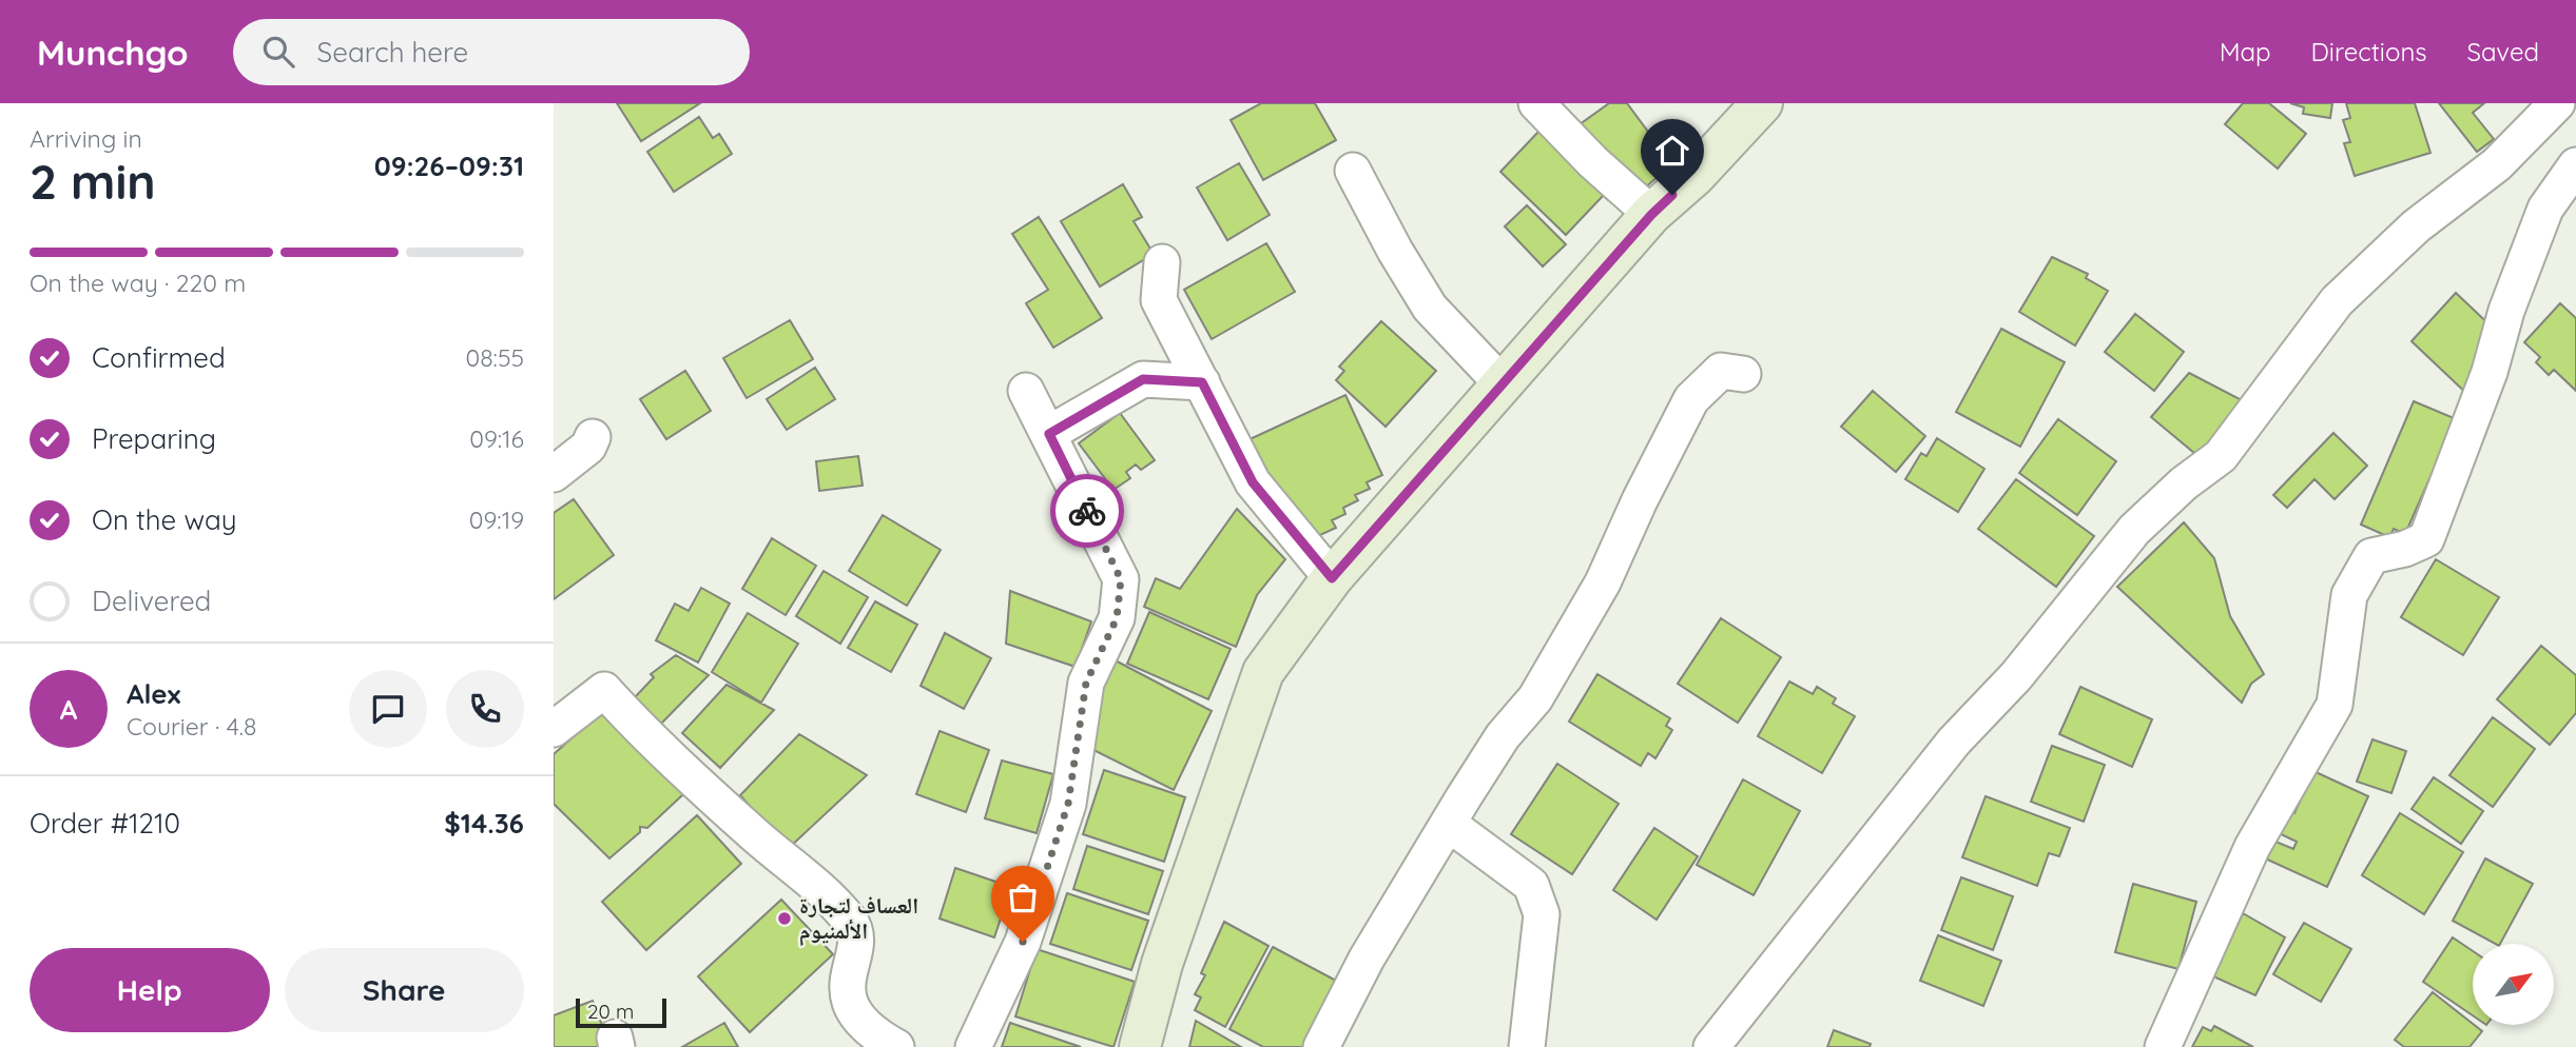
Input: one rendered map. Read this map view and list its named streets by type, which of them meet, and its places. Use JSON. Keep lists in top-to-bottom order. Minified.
{"places":["العساف لتجارة الألمنيوم"],"scale_bar":"20 m","north":"top right","page":{"header":"Munchgo","search":"Search here","nav":["Map","Directions","Saved"],"heading":["2 min","Arriving in","09:26–09:31"],"panel":["Alex","Courier · 4.8","Order #1210","$14.36"],"bar":"On the way · 220 m","list":[["Confirmed","08:55"],["Preparing","09:16"],["On the way","09:19"],"Delivered"],"round":"A","buttons":["Help","Share"],"scale":"20 m"}}
